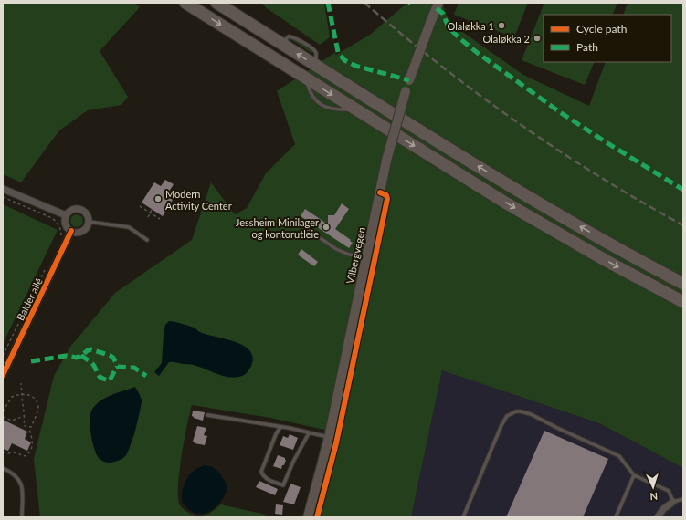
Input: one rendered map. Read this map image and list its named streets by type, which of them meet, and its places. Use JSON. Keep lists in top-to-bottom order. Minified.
{"streets":{"main road":["Vilbergvegen"],"street":["Balder allé"]},"places":["Olaløkka 1","Olaløkka 2","Modern Activity Center","Jessheim Minilager og kontorutleie"],"legend":["Cycle path","Path"],"north":"bottom"}
